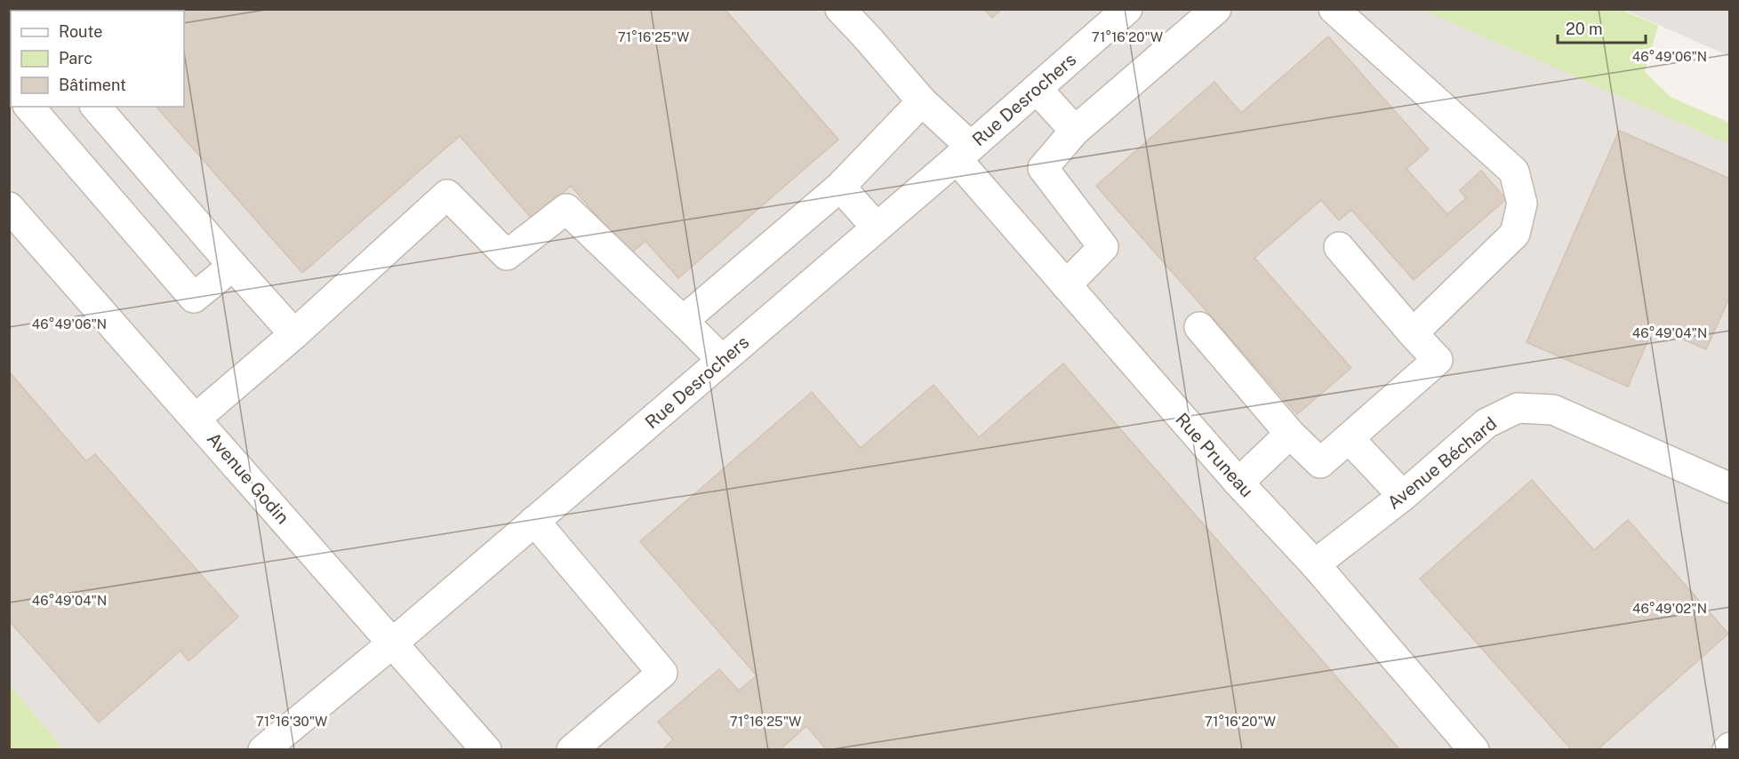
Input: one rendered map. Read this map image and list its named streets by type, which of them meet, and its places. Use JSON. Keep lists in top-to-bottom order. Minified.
{"streets":{"street":["Rue Desrochers","Rue Pruneau","Avenue Béchard","Avenue Godin"]},"crossings":[["Rue Desrochers","Rue Pruneau"],["Rue Desrochers","Avenue Godin"],["Rue Pruneau","Avenue Béchard"]],"legend":["Route","Parc","Bâtiment"],"scale_bar":"20 m","coordinates":["71°16'25\"W","71°16'20\"W","46°49'06\"N","46°49'04\"N","46°49'02\"N","71°16'30\"W"]}
